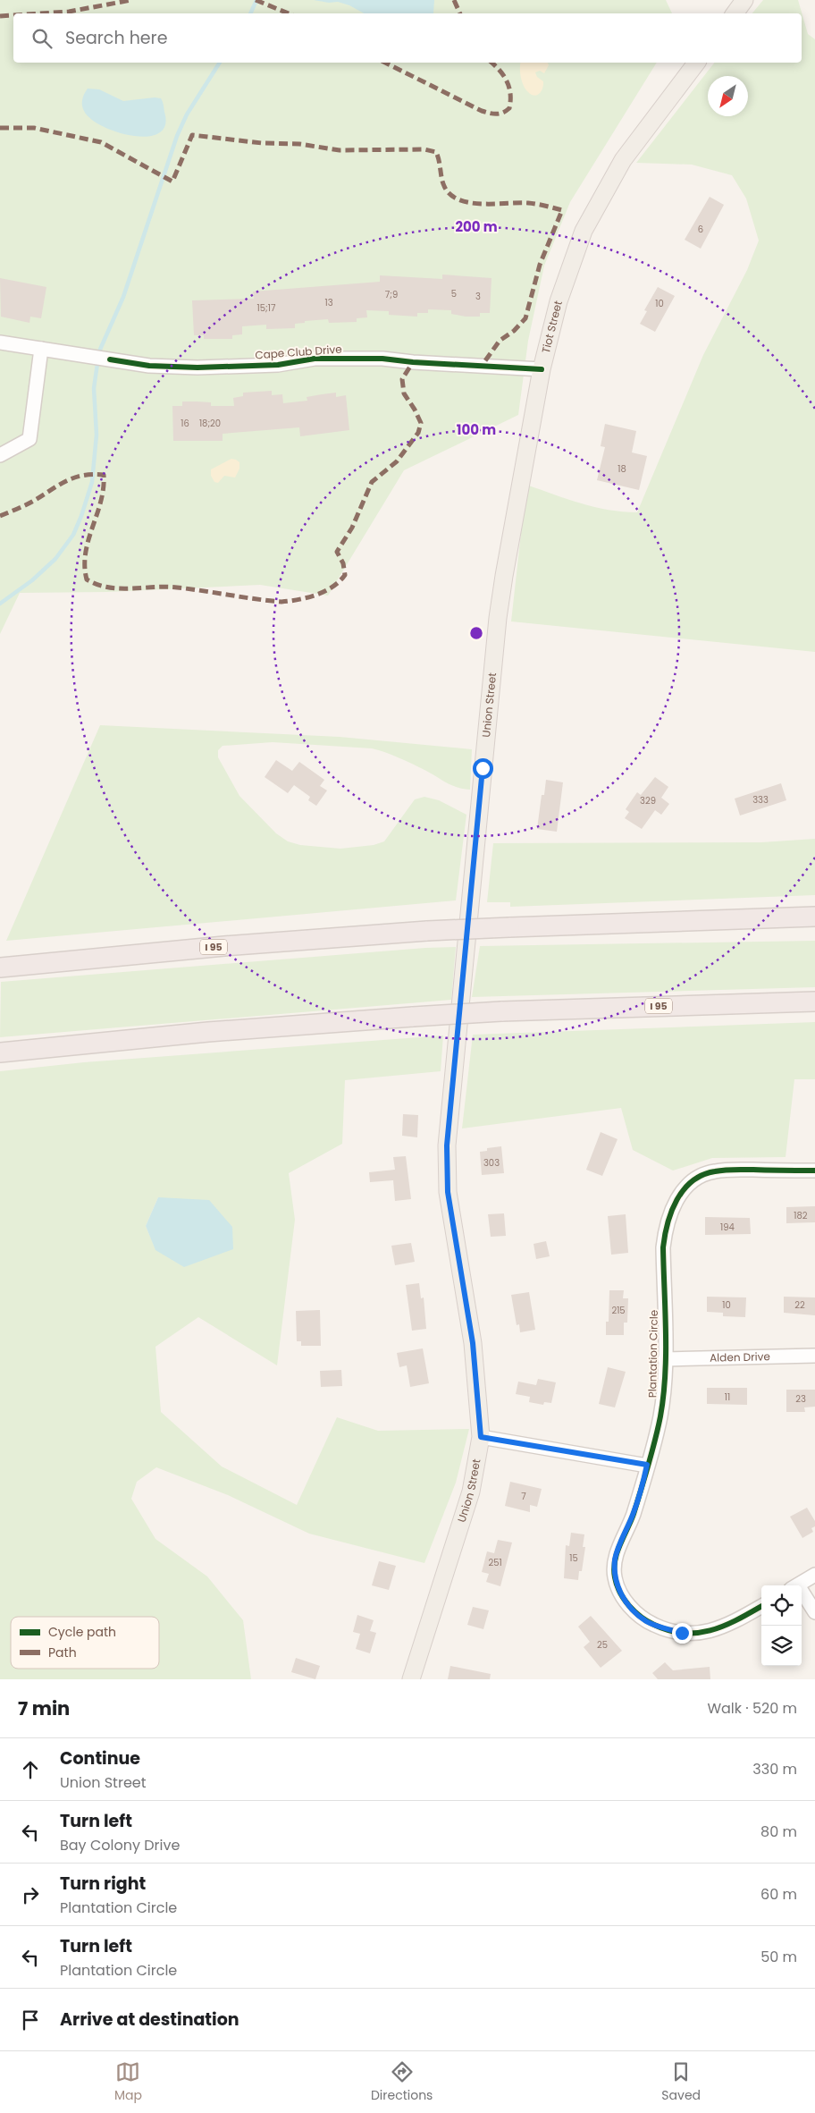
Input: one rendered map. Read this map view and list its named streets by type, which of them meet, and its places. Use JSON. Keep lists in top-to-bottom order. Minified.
{"streets":{"highway":["I 95"],"main road":["Tiot Street","Union Street"],"street":["Cape Club Drive","Plantation Circle","Alden Drive"]},"crossings":[["Tiot Street","Cape Club Drive"],["Tiot Street","Union Street"],["Plantation Circle","Alden Drive"]],"house_numbers":["6","5","7;9","3","13","10","15;17","16","18;20","18","333","329","303","182","194","10","22","215","11","23","7","15","251","25"],"legend":["Cycle path","Path"],"north":"bottom left","page":{"search":"Search here","heading":["7 min","Walk · 520 m"],"list":[["Continue","Union Street","330 m"],["Turn left","Bay Colony Drive","80 m"],["Turn right","Plantation Circle","60 m"],["Turn left","Plantation Circle","50 m"],"Arrive at destination"],"nav":["Map","Directions","Saved"]},"rings":["200 m","100 m"]}
